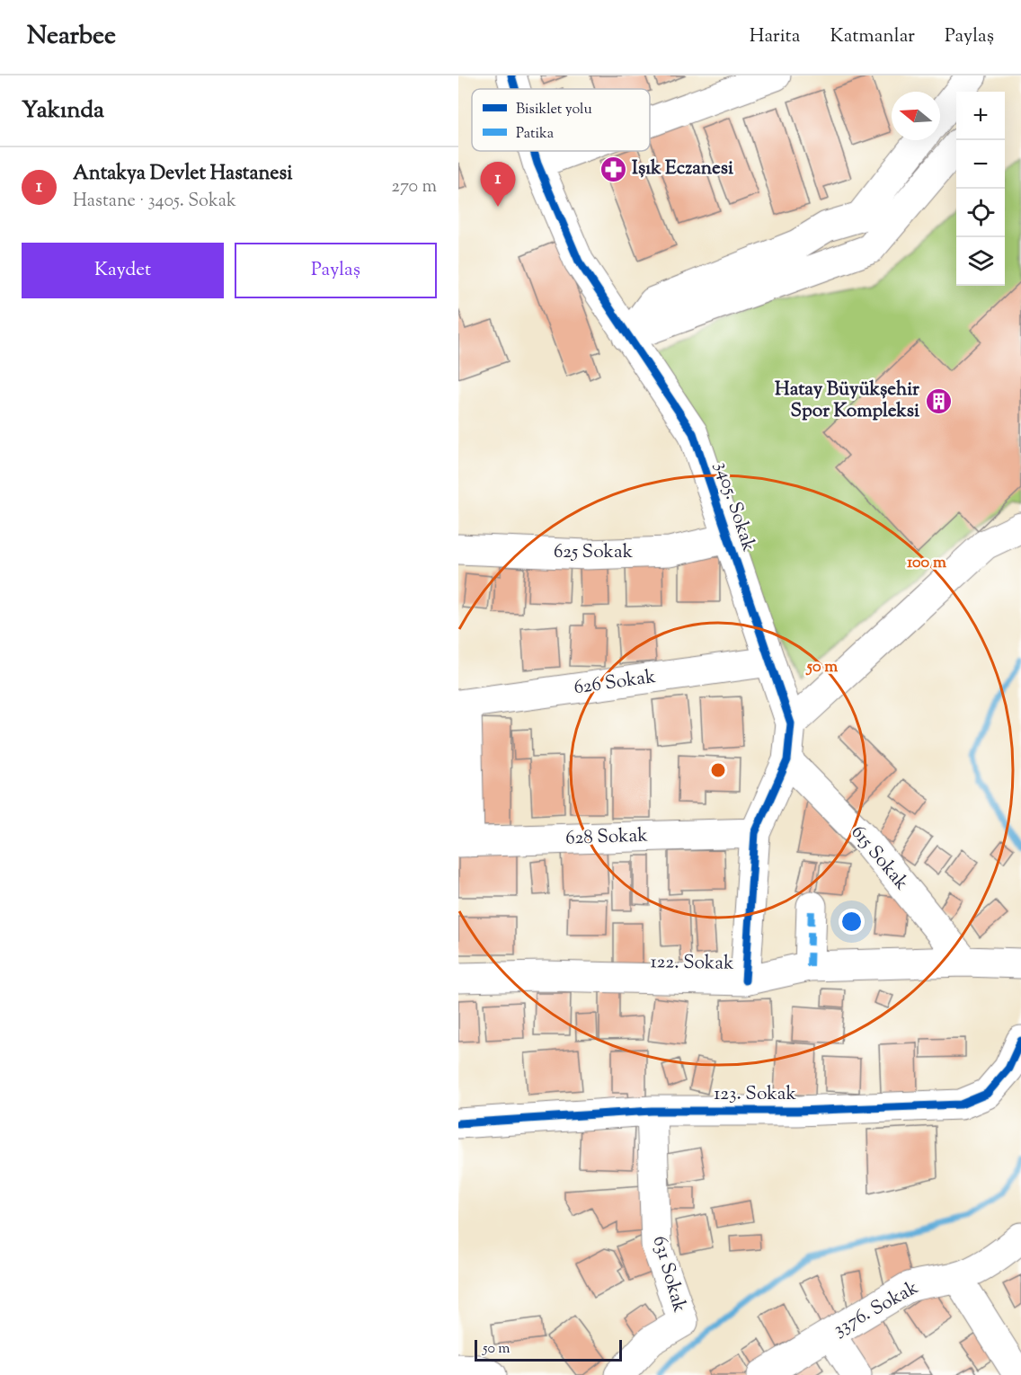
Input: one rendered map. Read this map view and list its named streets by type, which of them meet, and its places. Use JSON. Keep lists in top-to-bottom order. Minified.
{"streets":{"street":["3405. Sokak","625 Sokak","626 Sokak","628 Sokak","615 Sokak","122. Sokak","123. Sokak","631 Sokak","3376. Sokak"]},"crossings":[["3405. Sokak","625 Sokak"],["3405. Sokak","626 Sokak"],["3405. Sokak","628 Sokak"],["3405. Sokak","615 Sokak"],["3405. Sokak","122. Sokak"],["615 Sokak","122. Sokak"],["123. Sokak","631 Sokak"]],"places":{"pharmacy":["Işık Eczanesi"],"building":["Hatay Büyükşehir Spor Kompleksi"]},"legend":["Bisiklet yolu","Patika"],"scale_bar":"50 m","north":"left","page":{"header":"Nearbee","nav":["Harita","Katmanlar","Paylaş"],"heading":"Yakında","map_buttons":["+","−"],"list":[{"mark":"1","name":"Antakya Devlet Hastanesi","note":"Hastane · 3405. Sokak","value":"270 m"}],"pins":"1","buttons":["Kaydet","Paylaş"],"scale":"50 m"},"rings":["100 m","50 m"]}
